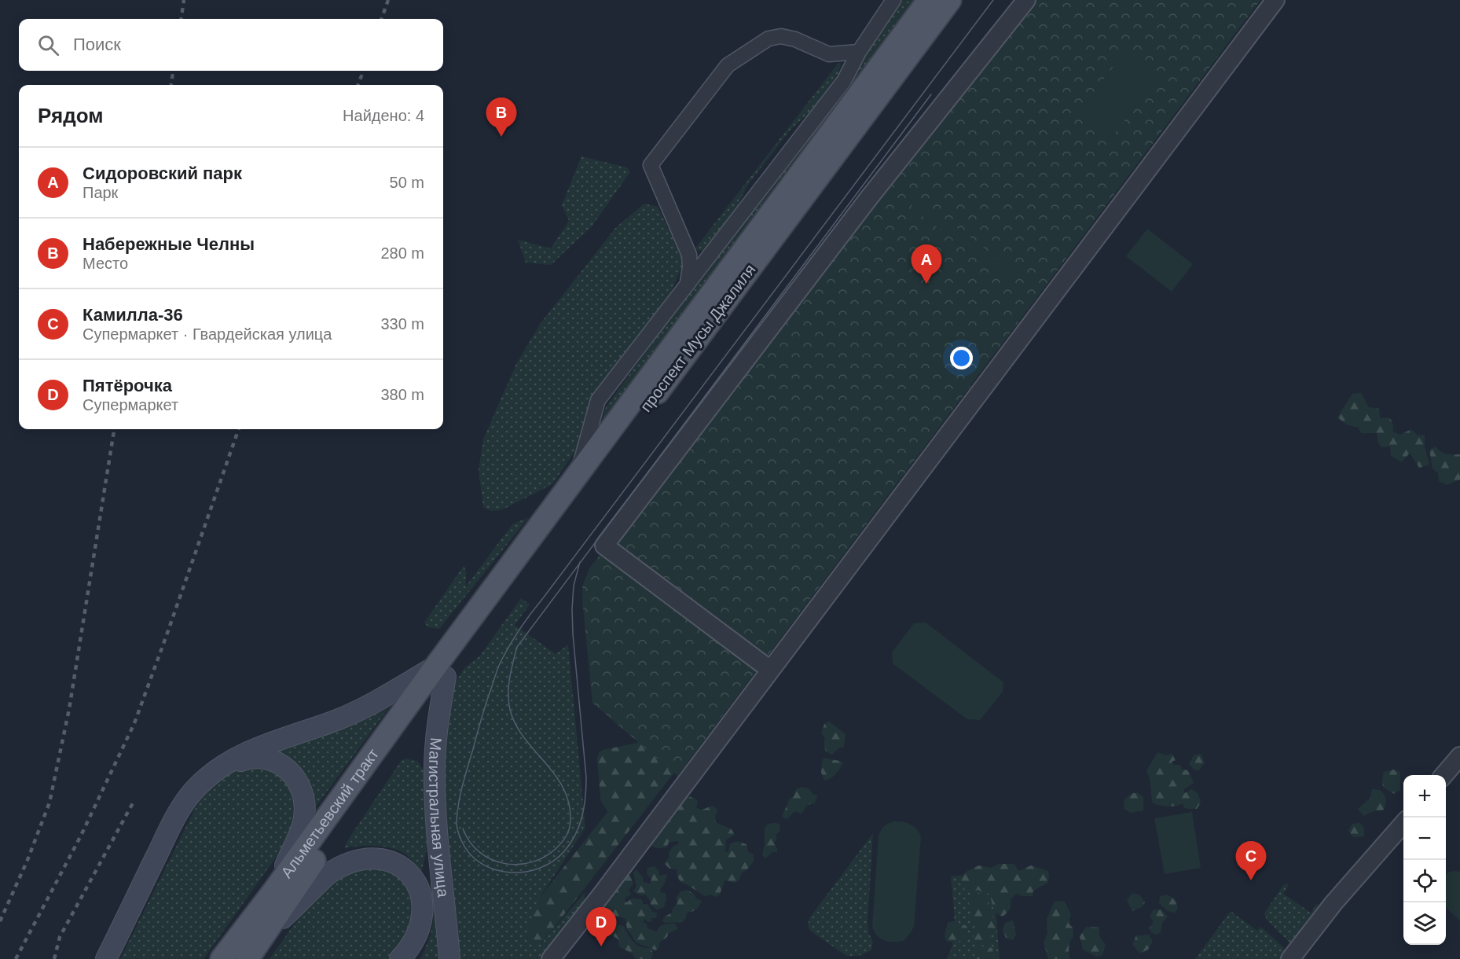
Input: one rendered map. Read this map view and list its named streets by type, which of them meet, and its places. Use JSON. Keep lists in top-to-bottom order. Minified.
{"streets":{"main road":["проспект Мусы Джалиля","Альметьевский тракт","Магистральная улица"]},"crossings":[["проспект Мусы Джалиля","Альметьевский тракт"],["проспект Мусы Джалиля","Магистральная улица"],["Альметьевский тракт","Магистральная улица"]],"page":{"search":"Поиск","heading":["Рядом","Найдено: 4"],"pins":["B","A","C","D"],"list":[{"mark":"A","name":"Сидоровский парк","note":"Парк","value":"50 m"},{"mark":"B","name":"Набережные Челны","note":"Место","value":"280 m"},{"mark":"C","name":"Камилла-36","note":"Супермаркет · Гвардейская улица","value":"330 m"},{"mark":"D","name":"Пятёрочка","note":"Супермаркет","value":"380 m"}],"map_buttons":["+","−"]}}
